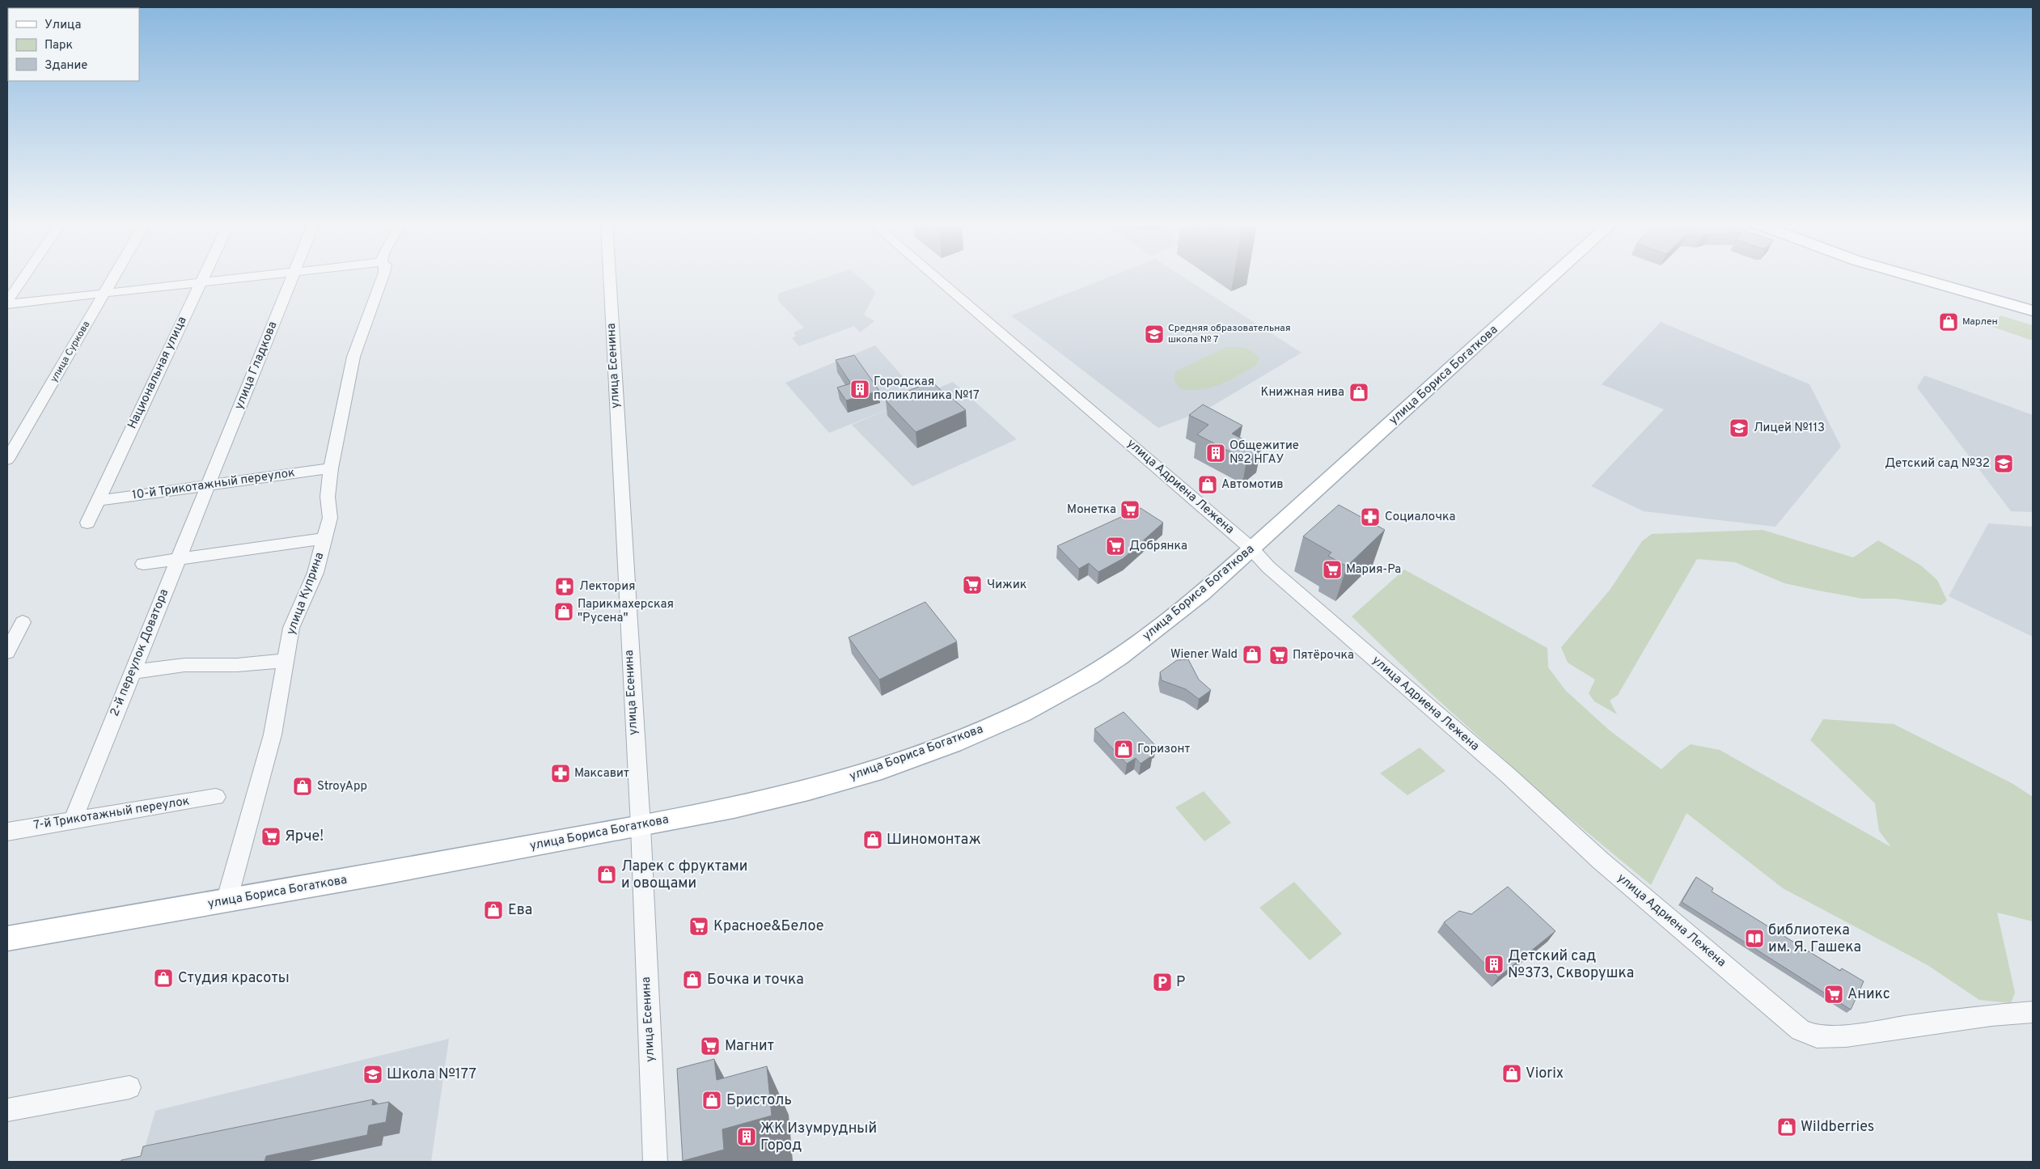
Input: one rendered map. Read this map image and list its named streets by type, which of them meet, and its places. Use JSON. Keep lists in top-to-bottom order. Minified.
{"streets":{"main road":["улица Бориса Богаткова"],"street":["улица Суркова","улица Гладкова","улица Есенина","Национальная улица","10-й Трикотажный переулок","улица Адриена Лежена","улица Куприна","2-й переулок Доватора","7-й Трикотажный переулок"]},"crossings":[["улица Гладкова","10-й Трикотажный переулок"],["улица Гладкова","2-й переулок Доватора"],["улица Есенина","улица Бориса Богаткова"],["Национальная улица","10-й Трикотажный переулок"],["улица Бориса Богаткова","улица Адриена Лежена"],["улица Бориса Богаткова","улица Куприна"],["10-й Трикотажный переулок","улица Куприна"],["10-й Трикотажный переулок","2-й переулок Доватора"],["2-й переулок Доватора","7-й Трикотажный переулок"]],"places":{"shop":["Марлен","Книжная нива","Автомотив","Парикмахерская \"Русена\"","Wiener Wald","Горизонт","StroyApp","Шиномонтаж","Ларек с фруктами и овощами","Ева","Студия красоты","Бочка и точка","Viorix","Бристоль","Wildberries"],"school or university":["Средняя образовательная школа № 7","Лицей №113","Детский сад №32","Школа №177"],"building":["Городская поликлиника №17","Общежитие №2 НГАУ","Детский сад №373, Скворушка","ЖК Изумрудный Город"],"supermarket":["Монетка","Добрянка","Мария-Ра","Чижик","Пятёрочка","Ярче!","Красное&Белое","Аникс","Магнит"],"pharmacy":["Социалочка","Лектория","Максавит"],"library":["библиотека им. Я. Гашека"],"parking":["P"]},"legend":["Улица","Парк","Здание"]}
